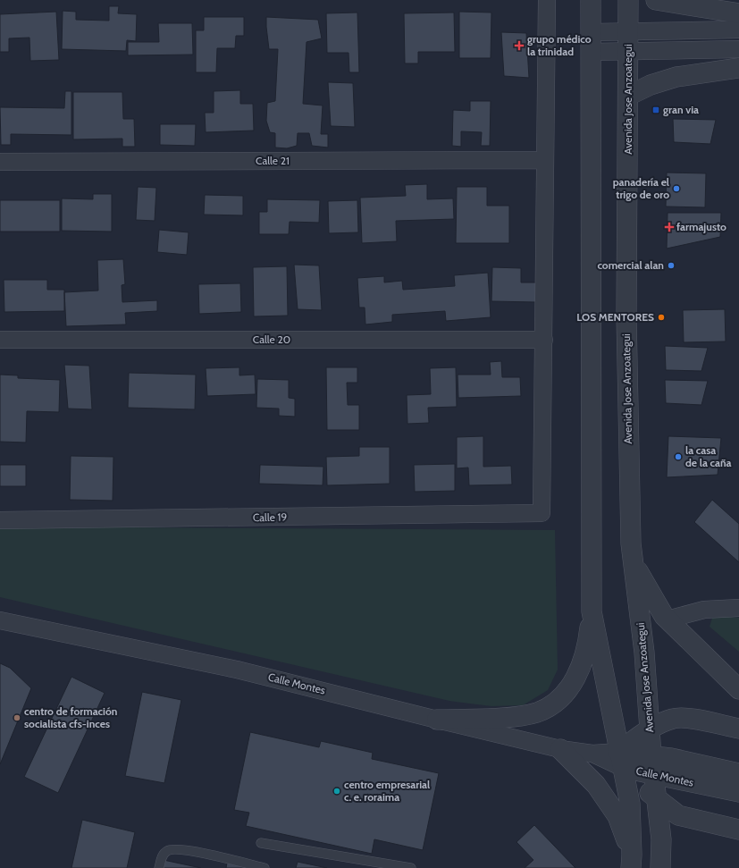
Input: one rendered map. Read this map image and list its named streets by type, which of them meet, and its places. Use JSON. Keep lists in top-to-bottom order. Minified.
{"streets":{"street":["Avenida Jose Anzoategui","Calle 21","Calle 20","Calle 19","Calle Montes"]},"crossings":[["Avenida Jose Anzoategui","Calle Montes"],["Calle 20","Calle 19"]],"places":{"health":["grupo médico la trinidad","farmajusto"],"transit":["gran via"],"other":["panadería el trigo de oro","comercial alan","LOS MENTORES","la casa de la caña","centro de formación socialista cfs-inces","centro empresarial c. e. roraima"]}}
